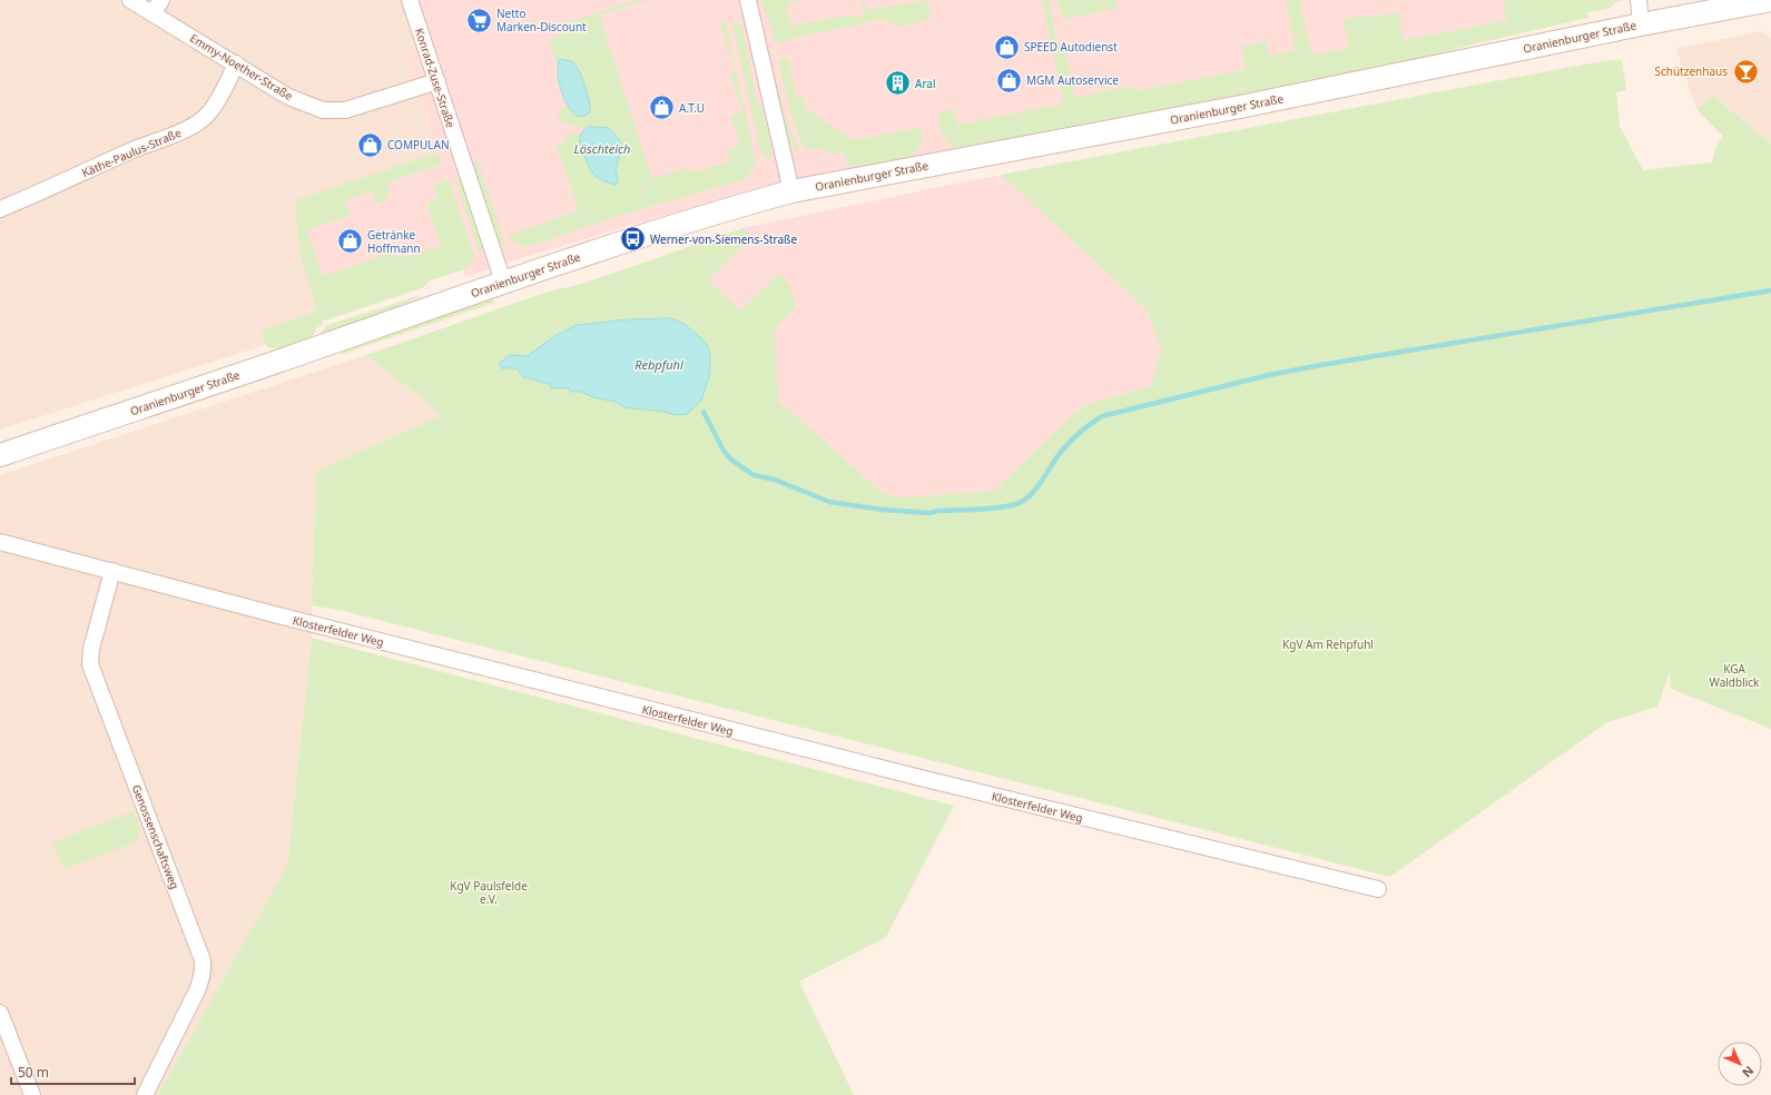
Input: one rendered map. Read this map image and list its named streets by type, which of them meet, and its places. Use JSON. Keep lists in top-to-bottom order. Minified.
{"streets":{"main road":["Oranienburger Straße"],"street":["Emmy-Noether-Straße","Konrad-Zuse-Straße","Käthe-Paulus-Straße","Klosterfelder Weg","Genossenschaftsweg"]},"crossings":[["Oranienburger Straße","Konrad-Zuse-Straße"],["Emmy-Noether-Straße","Konrad-Zuse-Straße"],["Emmy-Noether-Straße","Käthe-Paulus-Straße"],["Klosterfelder Weg","Genossenschaftsweg"]],"water":["Löschteich","Rebpfuhl"],"parks":["KgV Am Rehpfuhl","KGA Waldblick","KgV Paulsfelde e.V."],"places":{"supermarket":["Netto Marken-Discount"],"shop":["SPEED Autodienst","MGM Autoservice","A.T.U","COMPULAN","Getränke Hoffmann"],"bar":["Schützenhaus"],"building":["Aral"],"bus stop":["Werner-von-Siemens-Straße"]},"scale_bar":"50 m","north":"bottom right"}
